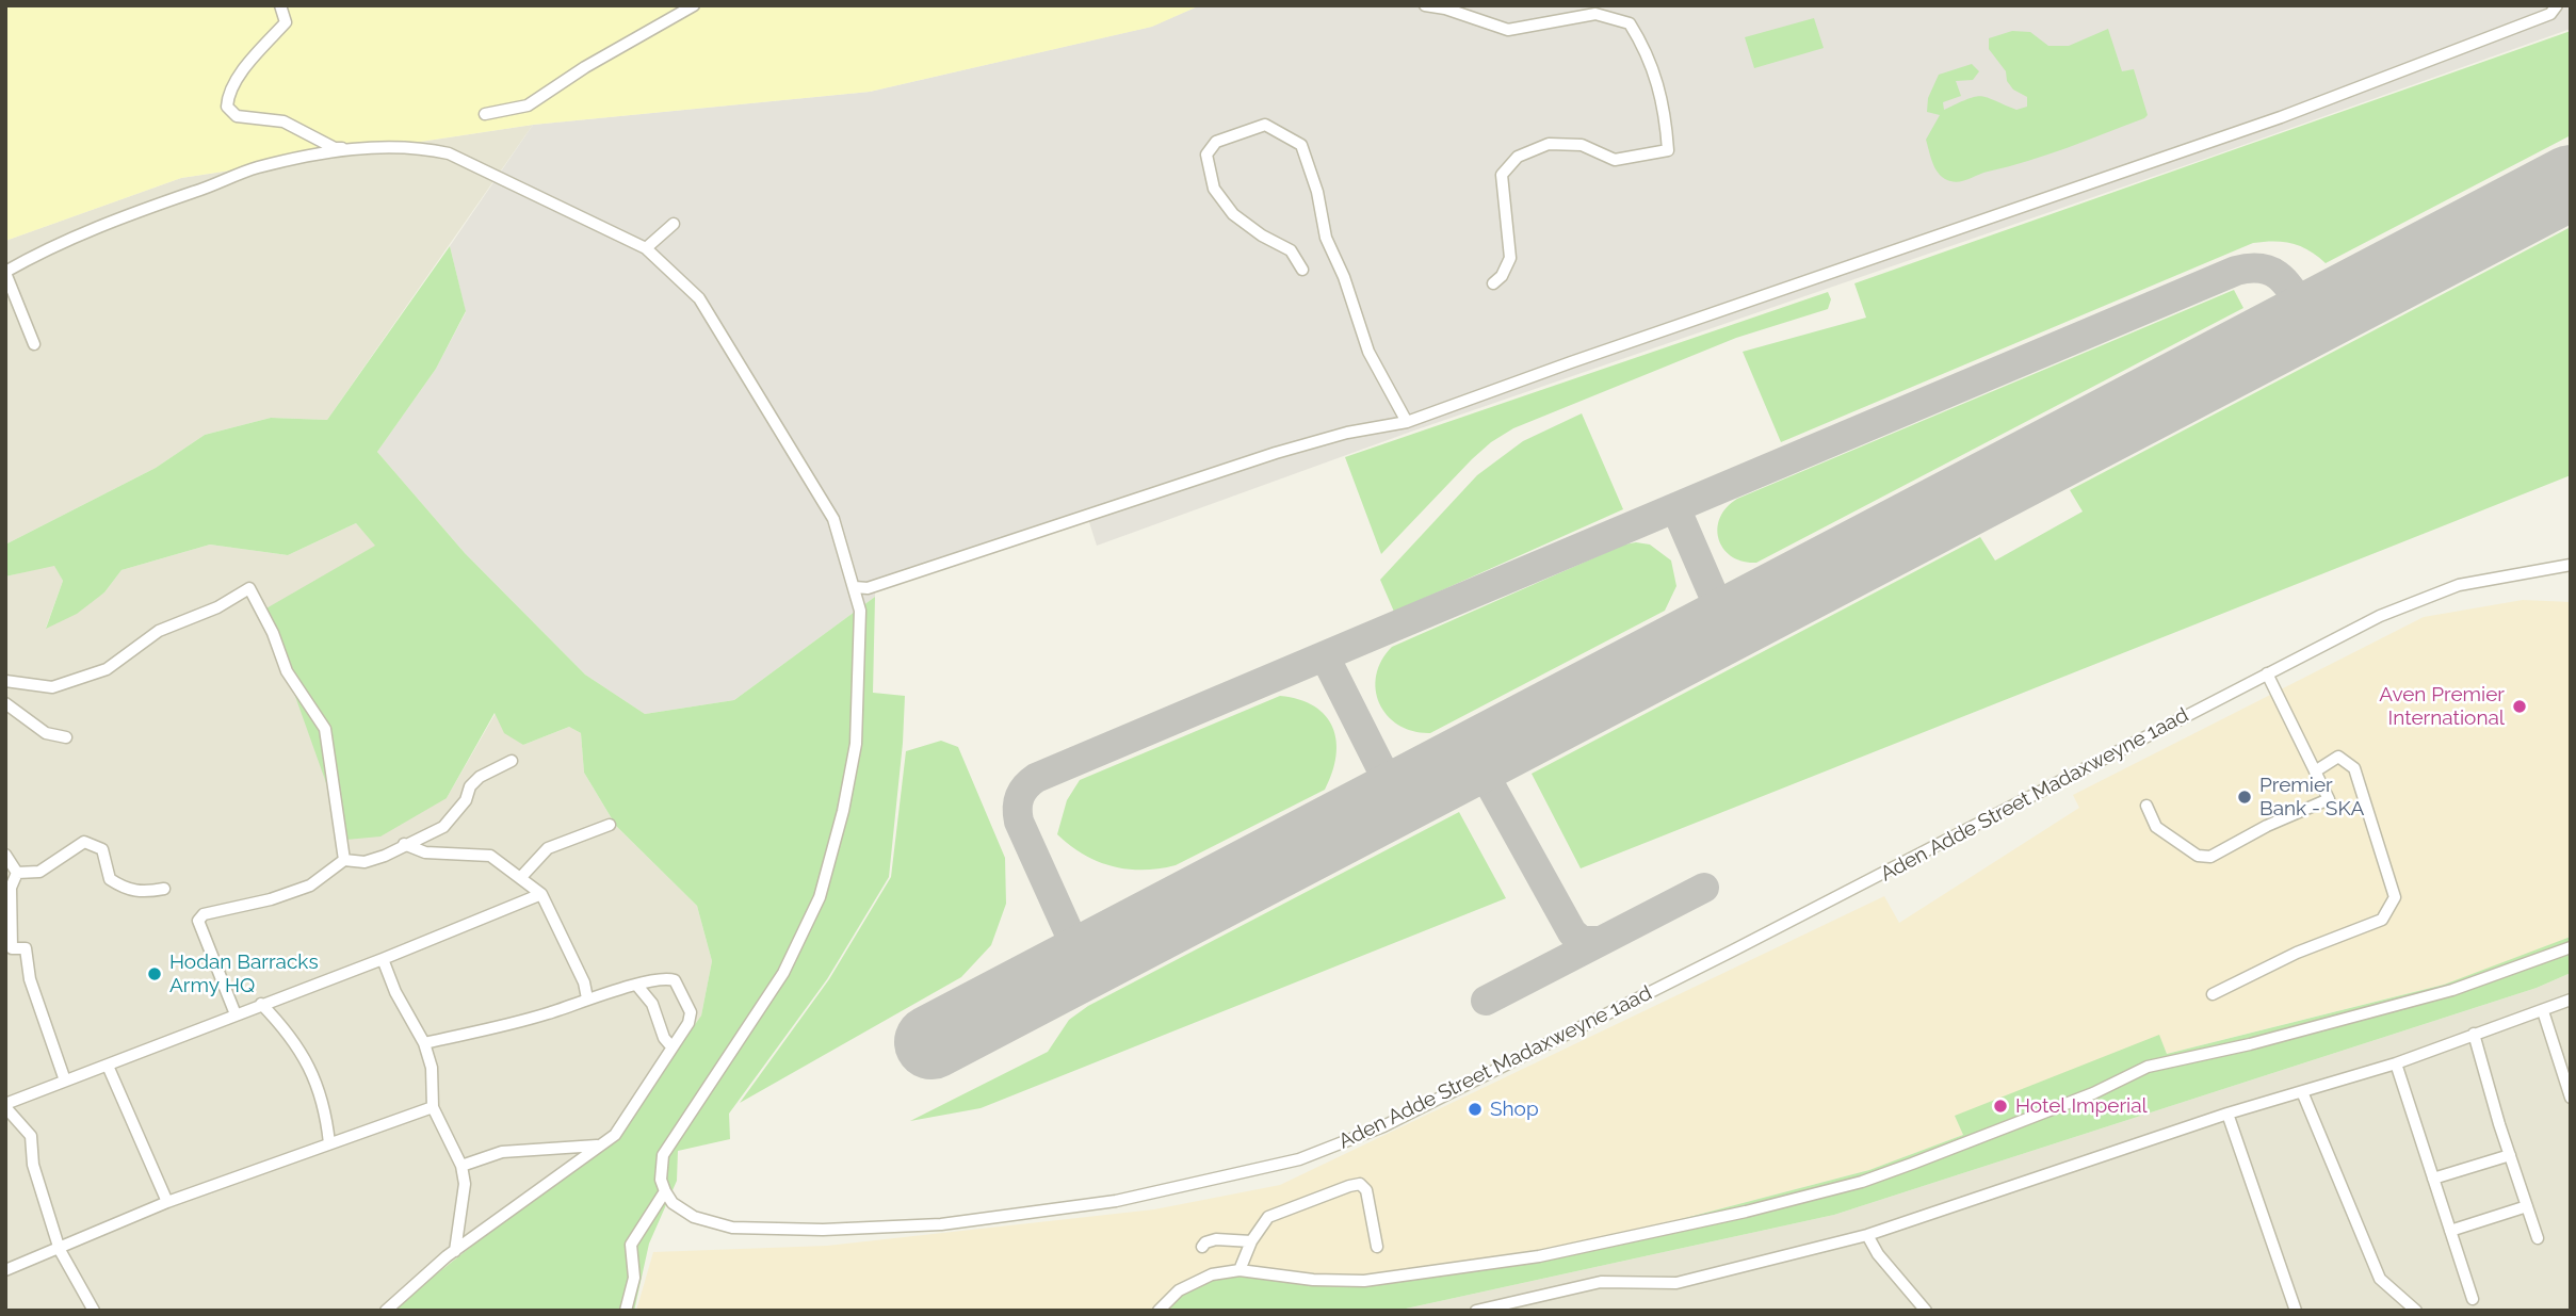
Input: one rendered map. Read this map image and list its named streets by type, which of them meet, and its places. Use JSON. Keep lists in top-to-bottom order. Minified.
{"streets":{"street":["Aden Adde Street Madaxweyne 1aad"]},"places":["Aven Premier International","Premier Bank - SKA","Hodan Barracks Army HQ","Hotel Imperial","Shop"]}
